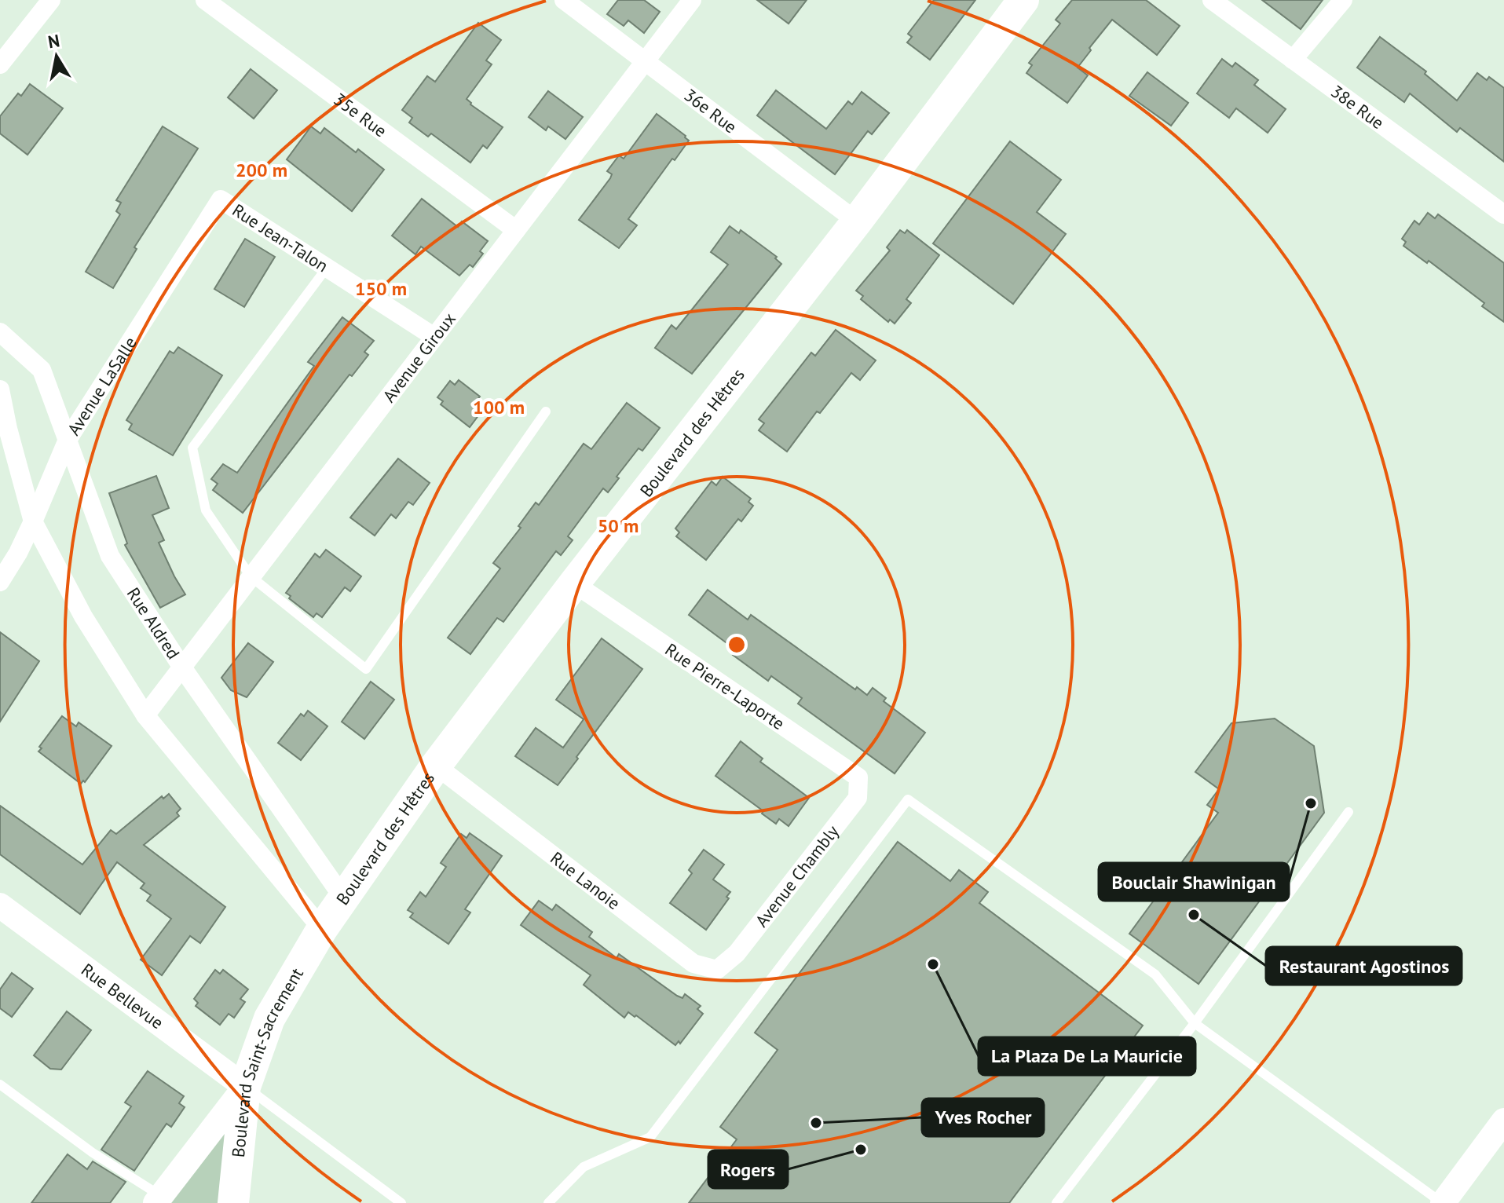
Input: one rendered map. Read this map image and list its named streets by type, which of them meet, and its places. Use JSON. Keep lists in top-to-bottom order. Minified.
{"streets":{"main road":["Boulevard des Hêtres","Boulevard Saint-Sacrement"],"street":["38e Rue","36e Rue","35e Rue","Rue Jean-Talon","Avenue Giroux","Avenue LaSalle","Rue Aldred","Rue Pierre-Laporte","Avenue Chambly","Rue Lanoie","Rue Bellevue"]},"crossings":[["36e Rue","Avenue Giroux"],["36e Rue","Boulevard des Hêtres"],["35e Rue","Avenue Giroux"],["Rue Jean-Talon","Avenue Giroux"],["Rue Jean-Talon","Avenue LaSalle"],["Avenue Giroux","Rue Aldred"],["Avenue LaSalle","Rue Aldred"],["Boulevard des Hêtres","Rue Aldred"],["Boulevard des Hêtres","Rue Pierre-Laporte"],["Boulevard des Hêtres","Rue Lanoie"],["Boulevard des Hêtres","Boulevard Saint-Sacrement"],["Rue Pierre-Laporte","Avenue Chambly"],["Avenue Chambly","Rue Lanoie"],["Rue Bellevue","Boulevard Saint-Sacrement"]],"places":["Bouclair Shawinigan","Restaurant Agostinos","La Plaza De La Mauricie","Yves Rocher","Rogers"],"north":"top","rings":["200 m","150 m","100 m","50 m"]}
